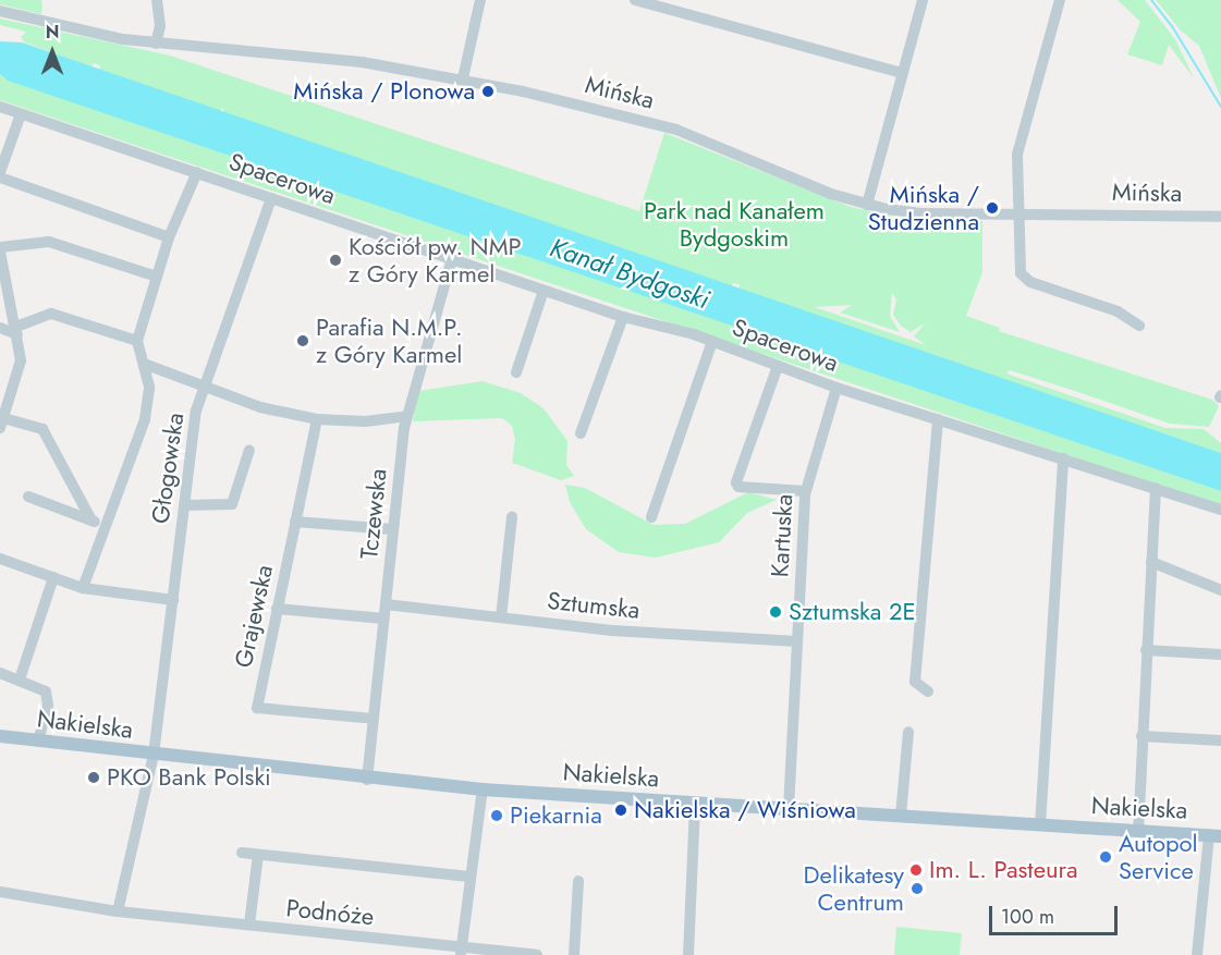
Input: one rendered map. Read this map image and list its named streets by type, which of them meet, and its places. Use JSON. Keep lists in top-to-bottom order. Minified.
{"streets":{"main road":["Nakielska"],"street":["Mińska","Spacerowa","Głogowska","Tczewska","Kartuska","Sztumska","Grajewska","Podnóże"]},"crossings":[["Spacerowa","Głogowska"],["Spacerowa","Tczewska"],["Spacerowa","Kartuska"],["Głogowska","Nakielska"],["Głogowska","Podnóże"],["Tczewska","Sztumska"],["Tczewska","Grajewska"],["Tczewska","Nakielska"],["Kartuska","Sztumska"],["Kartuska","Nakielska"]],"water":["Kanał Bydgoski"],"parks":["Park nad Kanałem Bydgoskim"],"places":["Mińska / Plonowa","Mińska / Studzienna","Kościół pw. NMP z Góry Karmel","Parafia N.M.P. z Góry Karmel","Sztumska 2E","PKO Bank Polski","Nakielska / Wiśniowa","Piekarnia","Autopol Service","Im. L. Pasteura","Delikatesy Centrum"],"scale_bar":"100 m","north":"top"}
